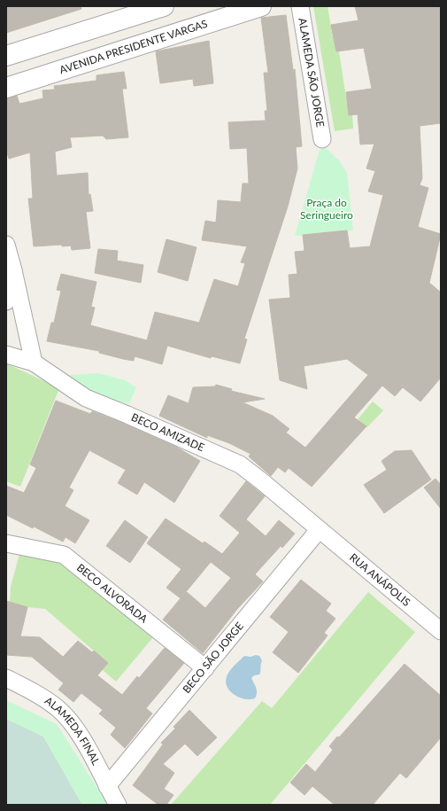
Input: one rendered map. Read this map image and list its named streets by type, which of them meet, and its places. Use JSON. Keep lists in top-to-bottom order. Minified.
{"streets":{"street":["AVENIDA PRESIDENTE VARGAS","ALAMEDA SÃO JORGE","BECO AMIZADE","RUA ANÁPOLIS","BECO ALVORADA","BECO SÃO JORGE","ALAMEDA FINAL"]},"crossings":[["BECO AMIZADE","RUA ANÁPOLIS"],["BECO AMIZADE","BECO SÃO JORGE"],["RUA ANÁPOLIS","BECO SÃO JORGE"],["BECO ALVORADA","BECO SÃO JORGE"],["BECO SÃO JORGE","ALAMEDA FINAL"]],"parks":["Praça do Seringueiro"]}
